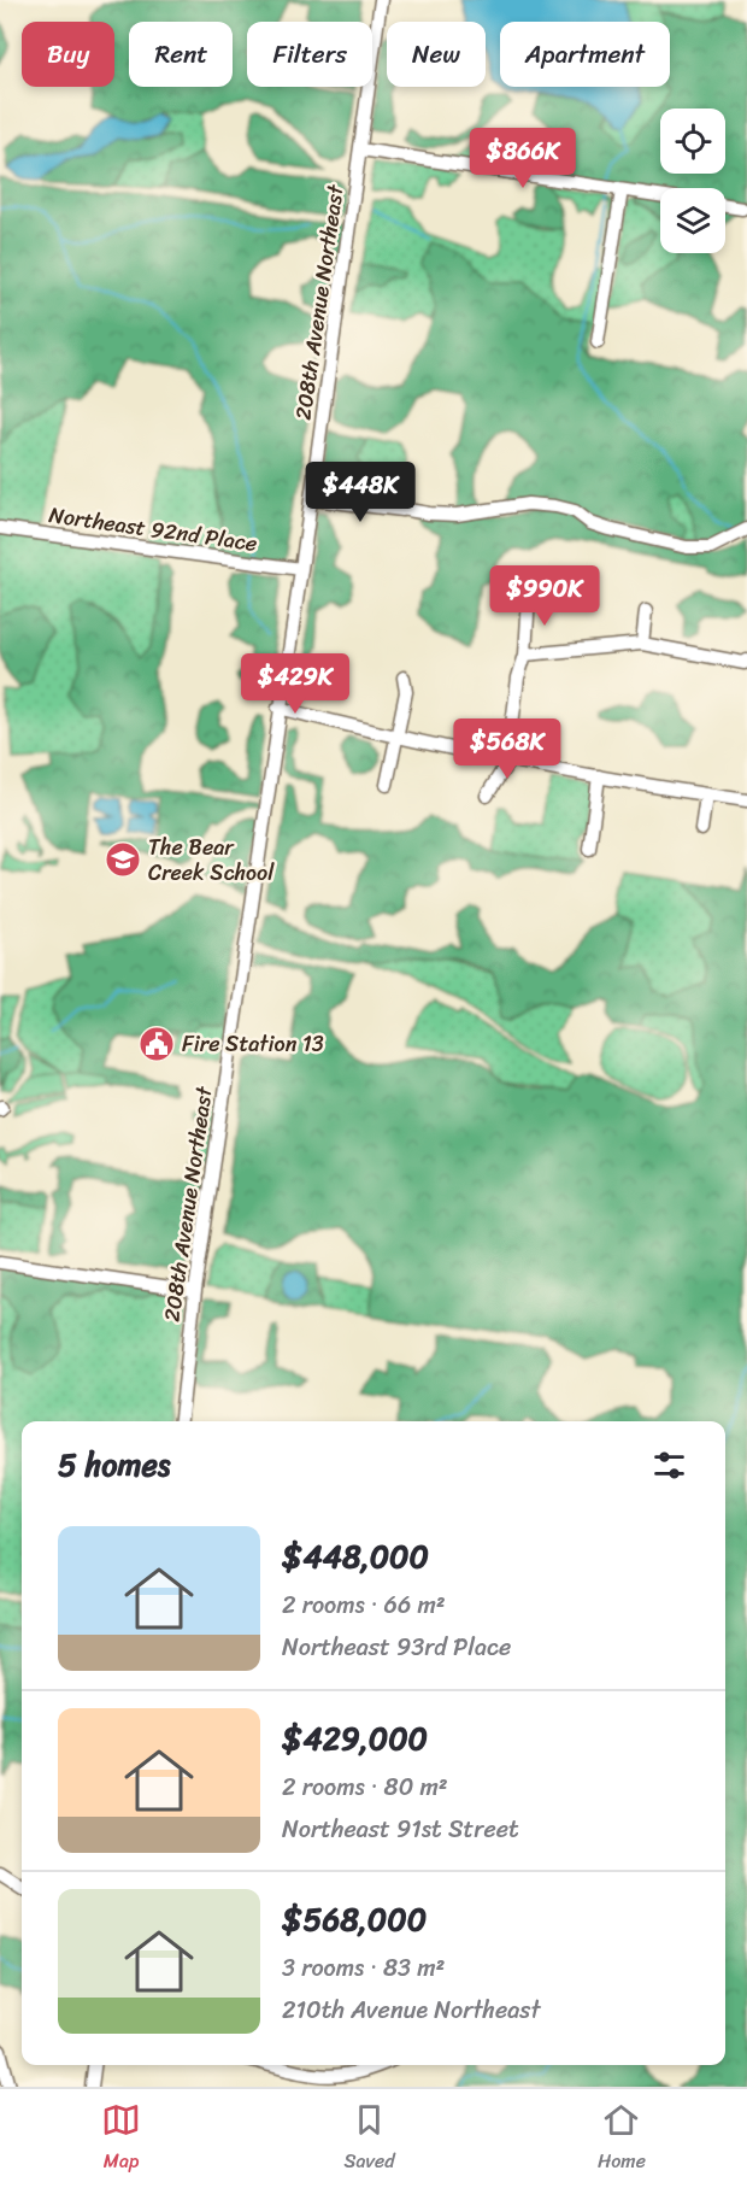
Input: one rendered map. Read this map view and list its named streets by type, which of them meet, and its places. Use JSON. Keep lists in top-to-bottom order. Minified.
{"streets":{"street":["208th Avenue Northeast","Northeast 92nd Place"]},"crossings":[["208th Avenue Northeast","Northeast 92nd Place"]],"places":{"school or university":["The Bear Creek School"],"public building":["Fire Station 13"]},"page":{"chip":["Buy","Rent","Filters","New","Apartment"],"price":["$866K","$448K","$990K","$429K","$568K"],"heading":"5 homes","list":[{"name":"$448,000","note":"2 rooms · 66 m² · Northeast 93rd Place"},{"name":"$429,000","note":"2 rooms · 80 m² · Northeast 91st Street"},{"name":"$568,000","note":"3 rooms · 83 m² · 210th Avenue Northeast"}],"tabs":["Map","Saved","Home"]}}
